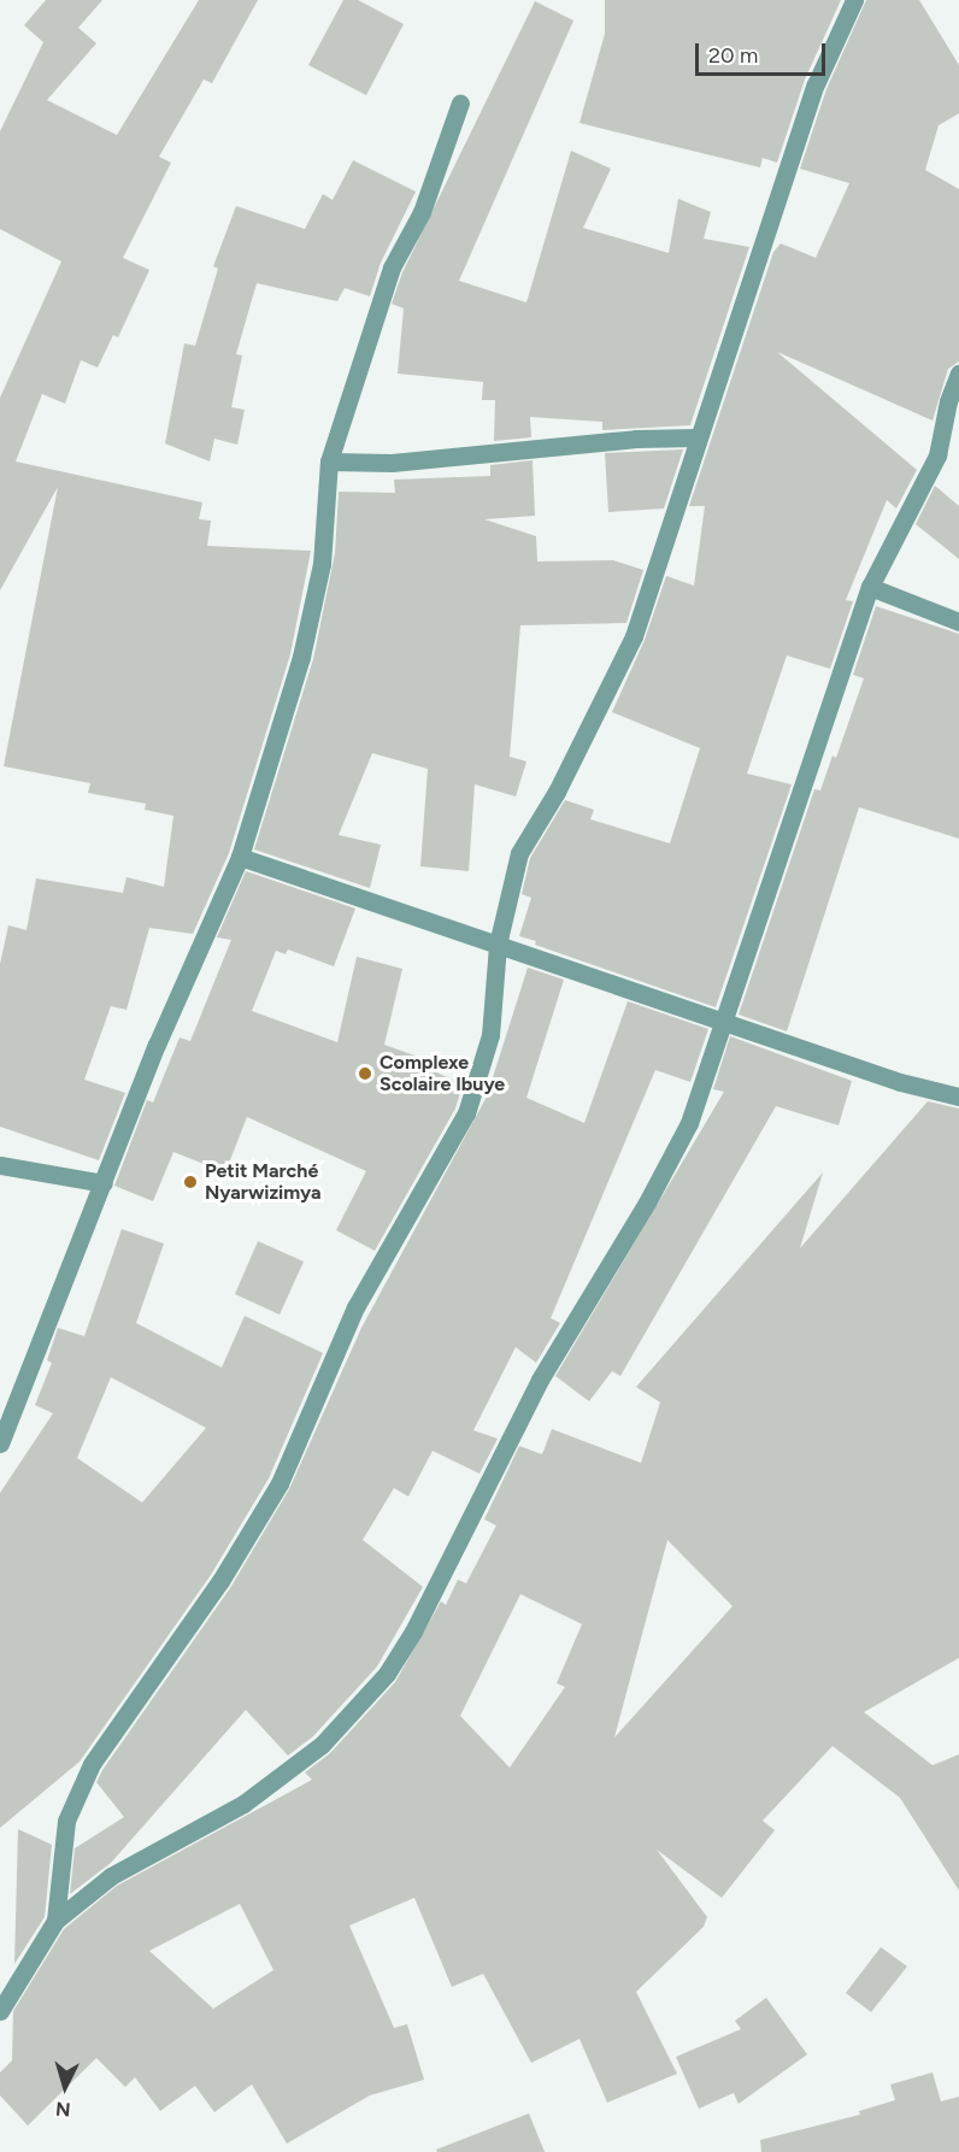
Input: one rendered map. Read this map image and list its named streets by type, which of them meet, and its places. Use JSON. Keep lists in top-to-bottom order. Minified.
{"places":["Complexe Scolaire Ibuye","Petit Marché Nyarwizimya"],"scale_bar":"20 m","north":"bottom"}
